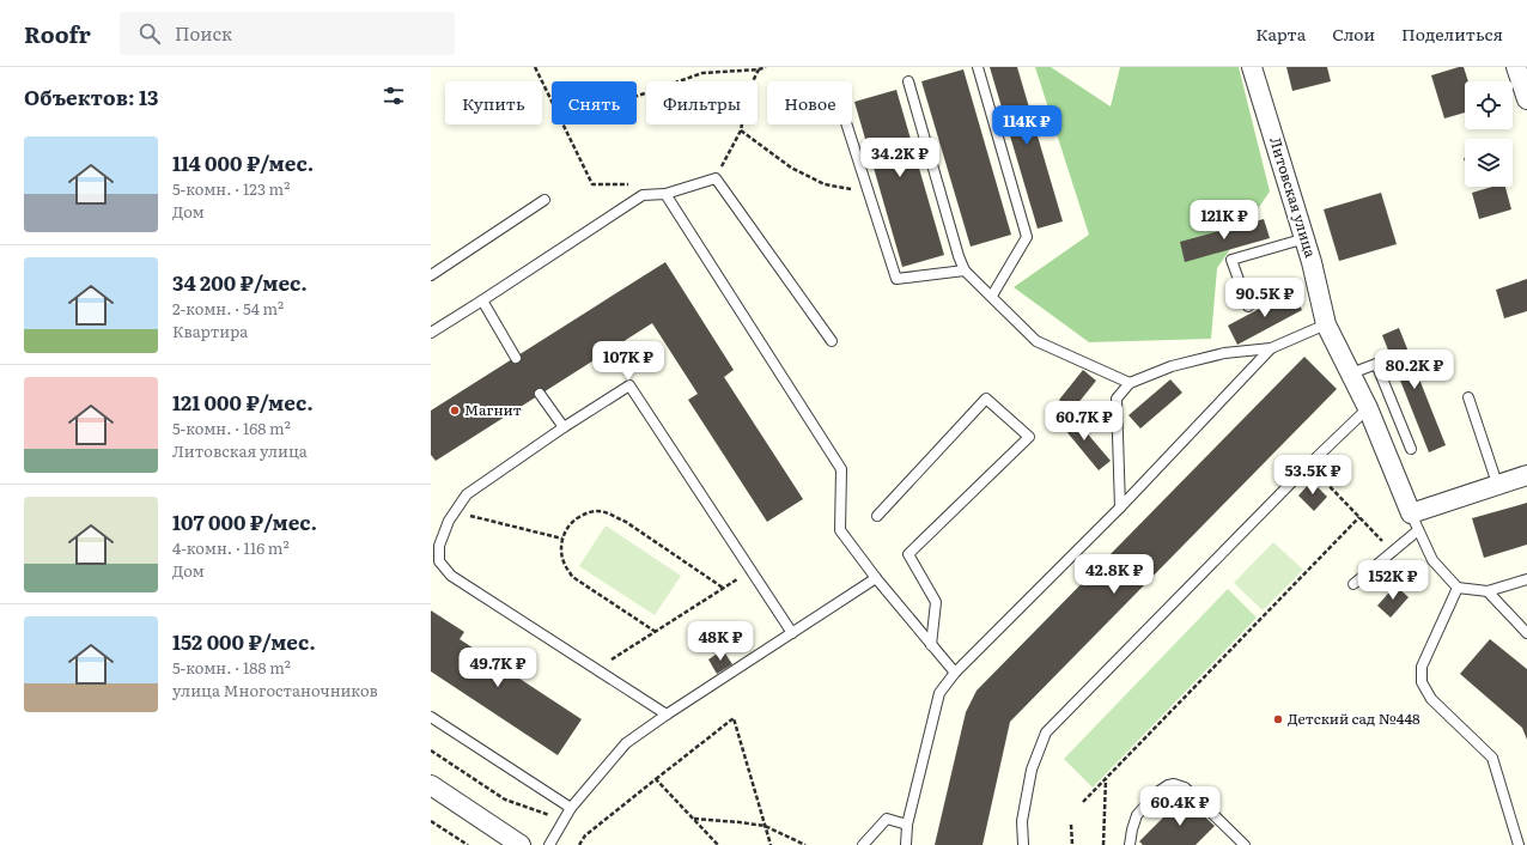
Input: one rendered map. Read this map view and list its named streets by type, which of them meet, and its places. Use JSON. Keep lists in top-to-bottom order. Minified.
{"streets":{"street":["Литовская улица"]},"places":["Магнит","Детский сад №448"],"page":{"header":"Roofr","search":"Поиск","nav":["Карта","Слои","Поделиться"],"heading":"Объектов: 13","chip":["Купить","Снять","Фильтры","Новое"],"price":["114K ₽","34.2K ₽","121K ₽","90.5K ₽","107K ₽","80.2K ₽","60.7K ₽","53.5K ₽","42.8K ₽","152K ₽","48K ₽","49.7K ₽","60.4K ₽"],"list":[{"name":"114 000 ₽/мес.","note":"5-комн. · 123 m² · Дом"},{"name":"34 200 ₽/мес.","note":"2-комн. · 54 m² · Квартира"},{"name":"121 000 ₽/мес.","note":"5-комн. · 168 m² · Литовская улица"},{"name":"107 000 ₽/мес.","note":"4-комн. · 116 m² · Дом"},{"name":"152 000 ₽/мес.","note":"5-комн. · 188 m² · улица Многостаночников"}]}}
